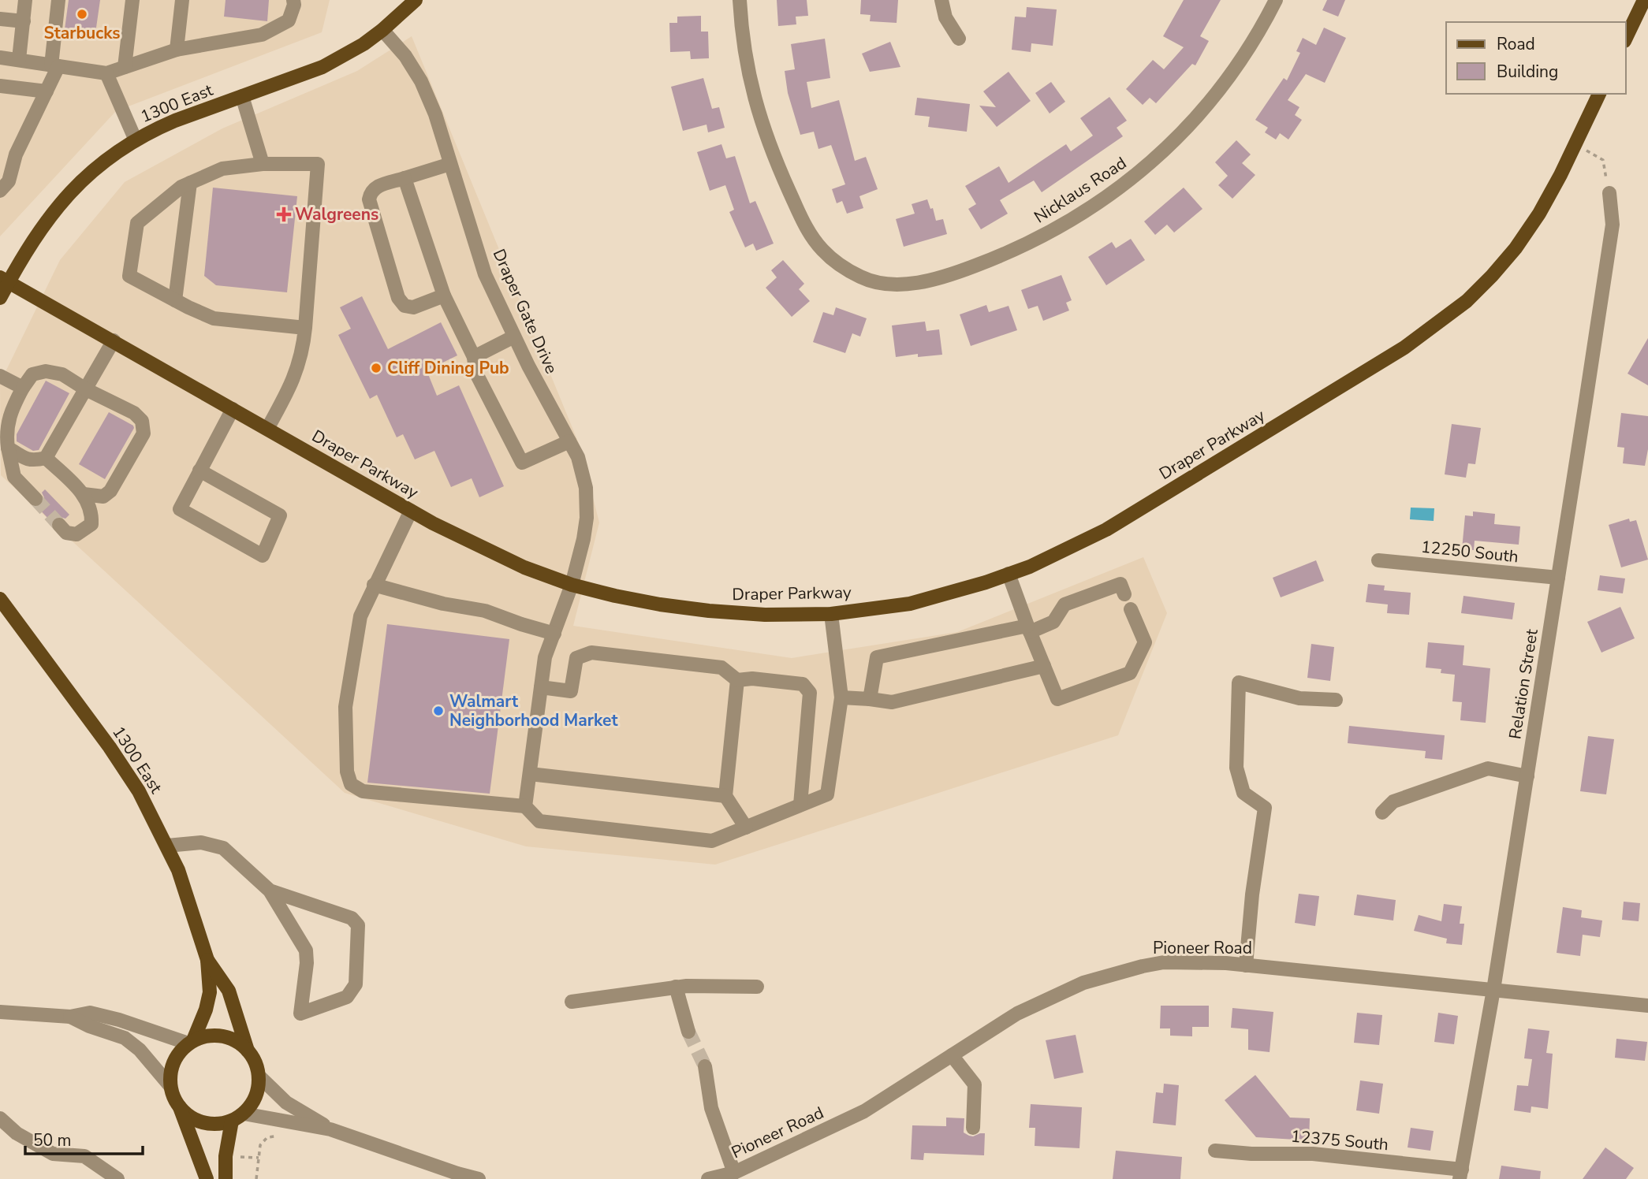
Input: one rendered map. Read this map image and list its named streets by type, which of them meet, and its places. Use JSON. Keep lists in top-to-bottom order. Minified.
{"streets":{"main road":["1300 East","Draper Parkway"],"street":["Nicklaus Road","Draper Gate Drive","12250 South","Relation Street","Pioneer Road","12375 South"]},"crossings":[["1300 East","Draper Gate Drive"],["1300 East","Draper Parkway"],["Draper Gate Drive","Draper Parkway"],["12250 South","Relation Street"],["Relation Street","Pioneer Road"],["Relation Street","12375 South"]],"places":{"other":["Starbucks","Cliff Dining Pub","Walmart Neighborhood Market"],"health":["Walgreens"]},"legend":["Road","Building"],"scale_bar":"50 m"}
